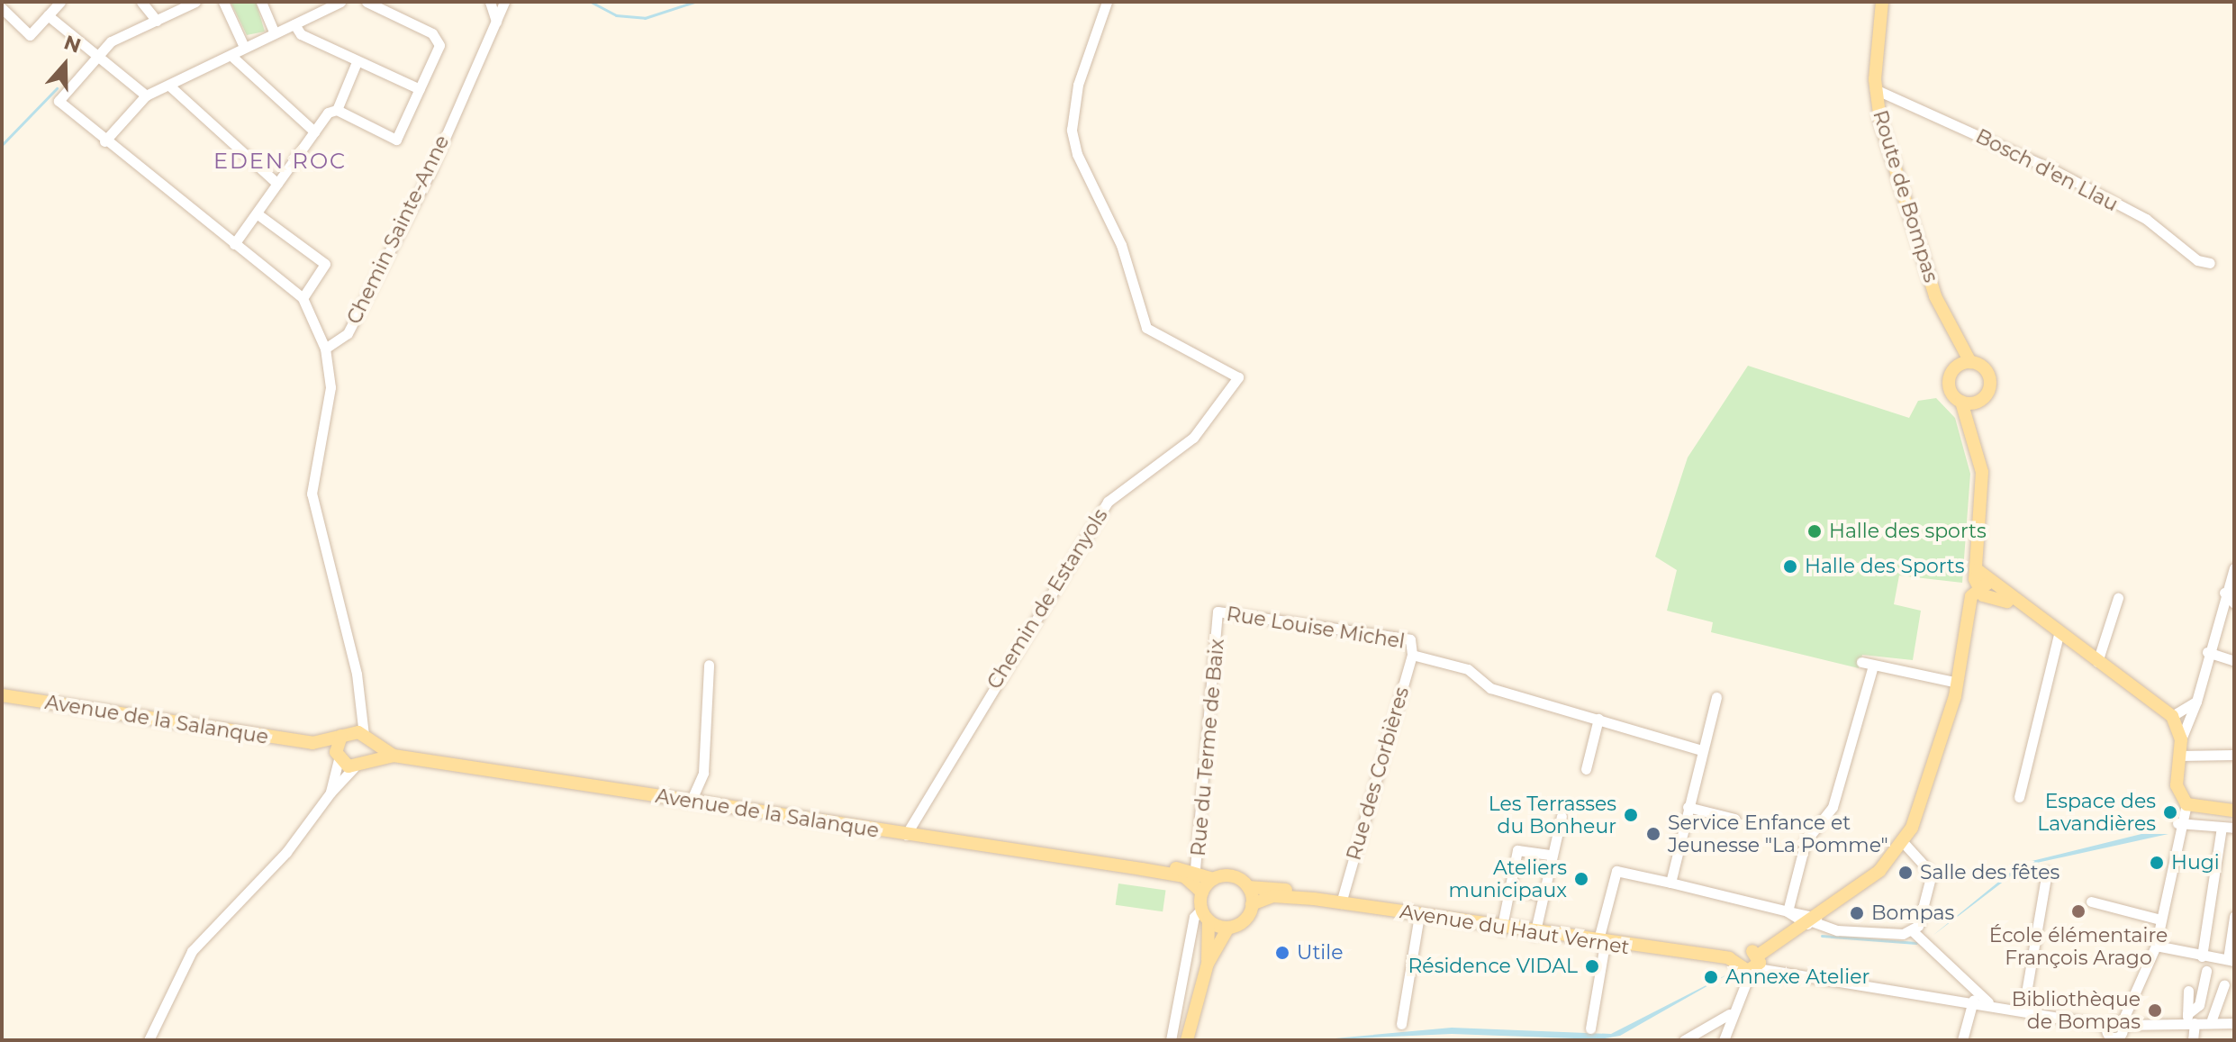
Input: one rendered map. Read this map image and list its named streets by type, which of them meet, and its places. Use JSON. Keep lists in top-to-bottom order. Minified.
{"streets":{"main road":["Route de Bompas","Avenue de la Salanque","Avenue du Haut Vernet"],"street":["Bosch d'en Llau","Chemin Sainte-Anne","Chemin de Estanyols","Rue Louise Michel","Rue du Terme de Baix","Rue des Corbières"]},"crossings":[["Bosch d'en Llau","Route de Bompas"],["Chemin de Estanyols","Avenue de la Salanque"],["Rue Louise Michel","Rue du Terme de Baix"],["Rue Louise Michel","Rue des Corbières"],["Avenue de la Salanque","Rue du Terme de Baix"],["Avenue de la Salanque","Avenue du Haut Vernet"],["Rue du Terme de Baix","Avenue du Haut Vernet"],["Rue des Corbières","Avenue du Haut Vernet"]],"districts":["EDEN ROC"],"places":["Halle des sports","Halle des Sports","Espace des Lavandières","Les Terrasses du Bonheur","Service Enfance et Jeunesse \"La Pomme\"","Hugi","Salle des fêtes","Ateliers municipaux","École élémentaire François Arago","Bompas","Utile","Résidence VIDAL","Annexe Atelier","Bibliothèque de Bompas"],"north":"top"}
